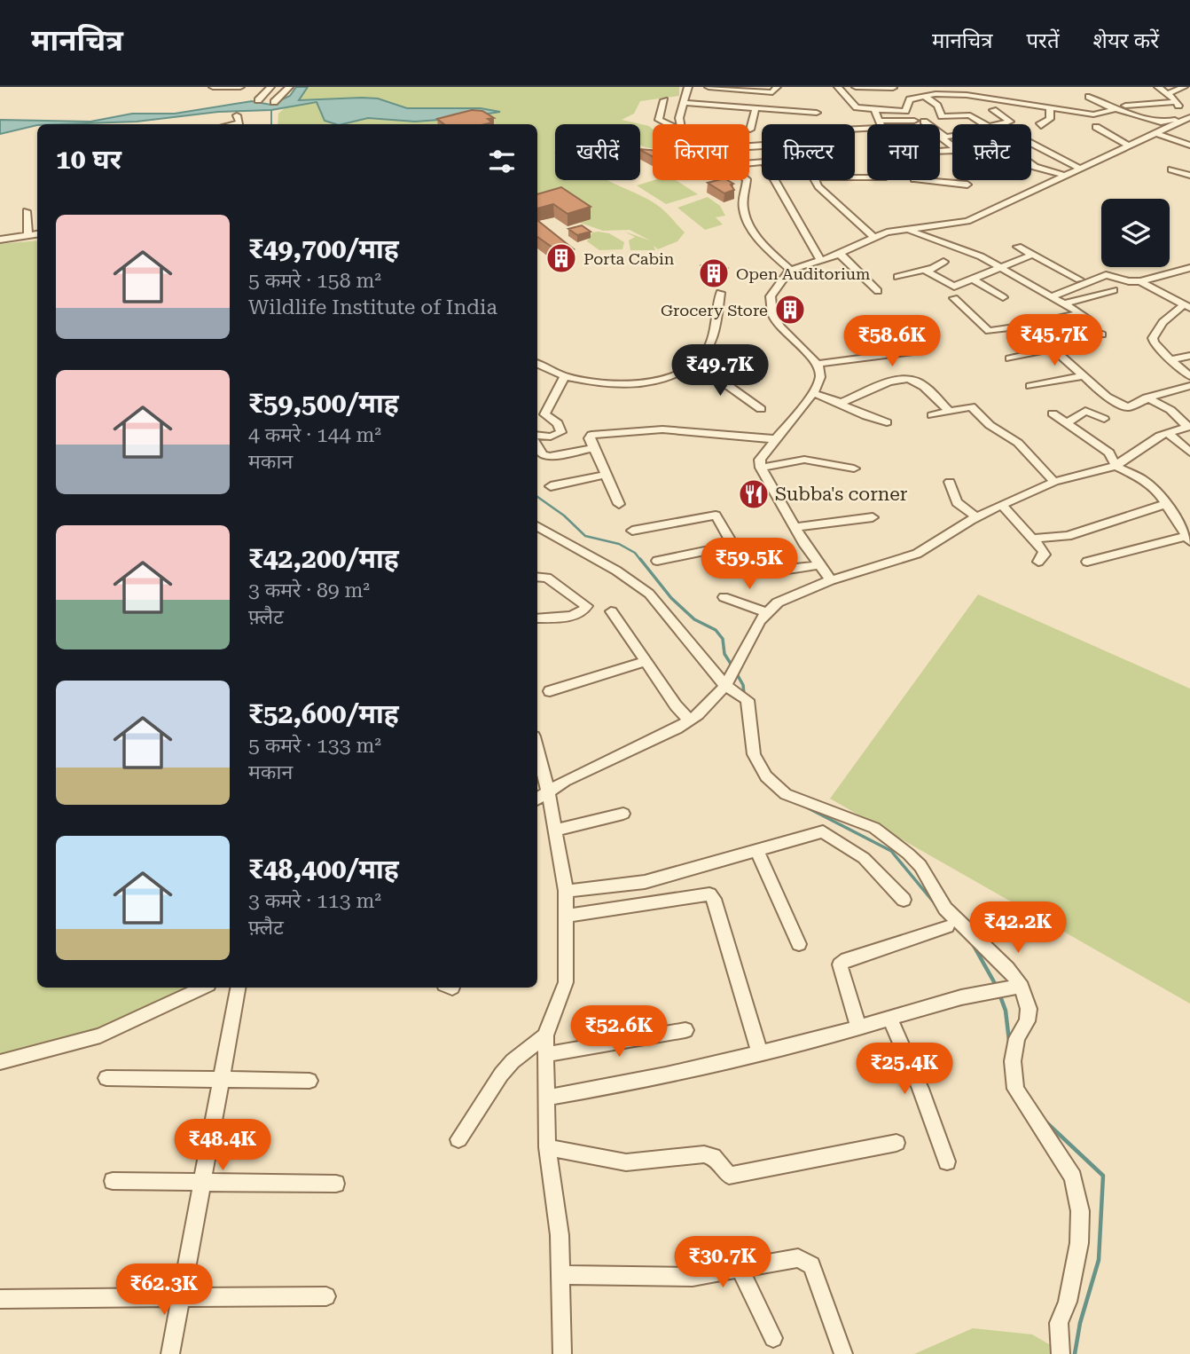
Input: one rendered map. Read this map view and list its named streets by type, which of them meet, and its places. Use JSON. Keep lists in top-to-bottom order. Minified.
{"places":{"building":["Porta Cabin","Open Auditorium","Grocery Store"],"restaurant":["Subba's corner"]},"page":{"header":"मानचित्र","nav":["मानचित्र","परतें","शेयर करें"],"chip":["खरीदें","किराया","फ़िल्टर","नया","फ़्लैट"],"heading":"10 घर","list":[{"name":"₹49,700/माह","note":"5 कमरे · 158 m² · Wildlife Institute of India"},{"name":"₹59,500/माह","note":"4 कमरे · 144 m² · मकान"},{"name":"₹42,200/माह","note":"3 कमरे · 89 m² · फ़्लैट"},{"name":"₹52,600/माह","note":"5 कमरे · 133 m² · मकान"},{"name":"₹48,400/माह","note":"3 कमरे · 113 m² · फ़्लैट"}],"price":["₹45.7K","₹58.6K","₹49.7K","₹59.5K","₹42.2K","₹52.6K","₹25.4K","₹48.4K","₹30.7K","₹62.3K"]}}
